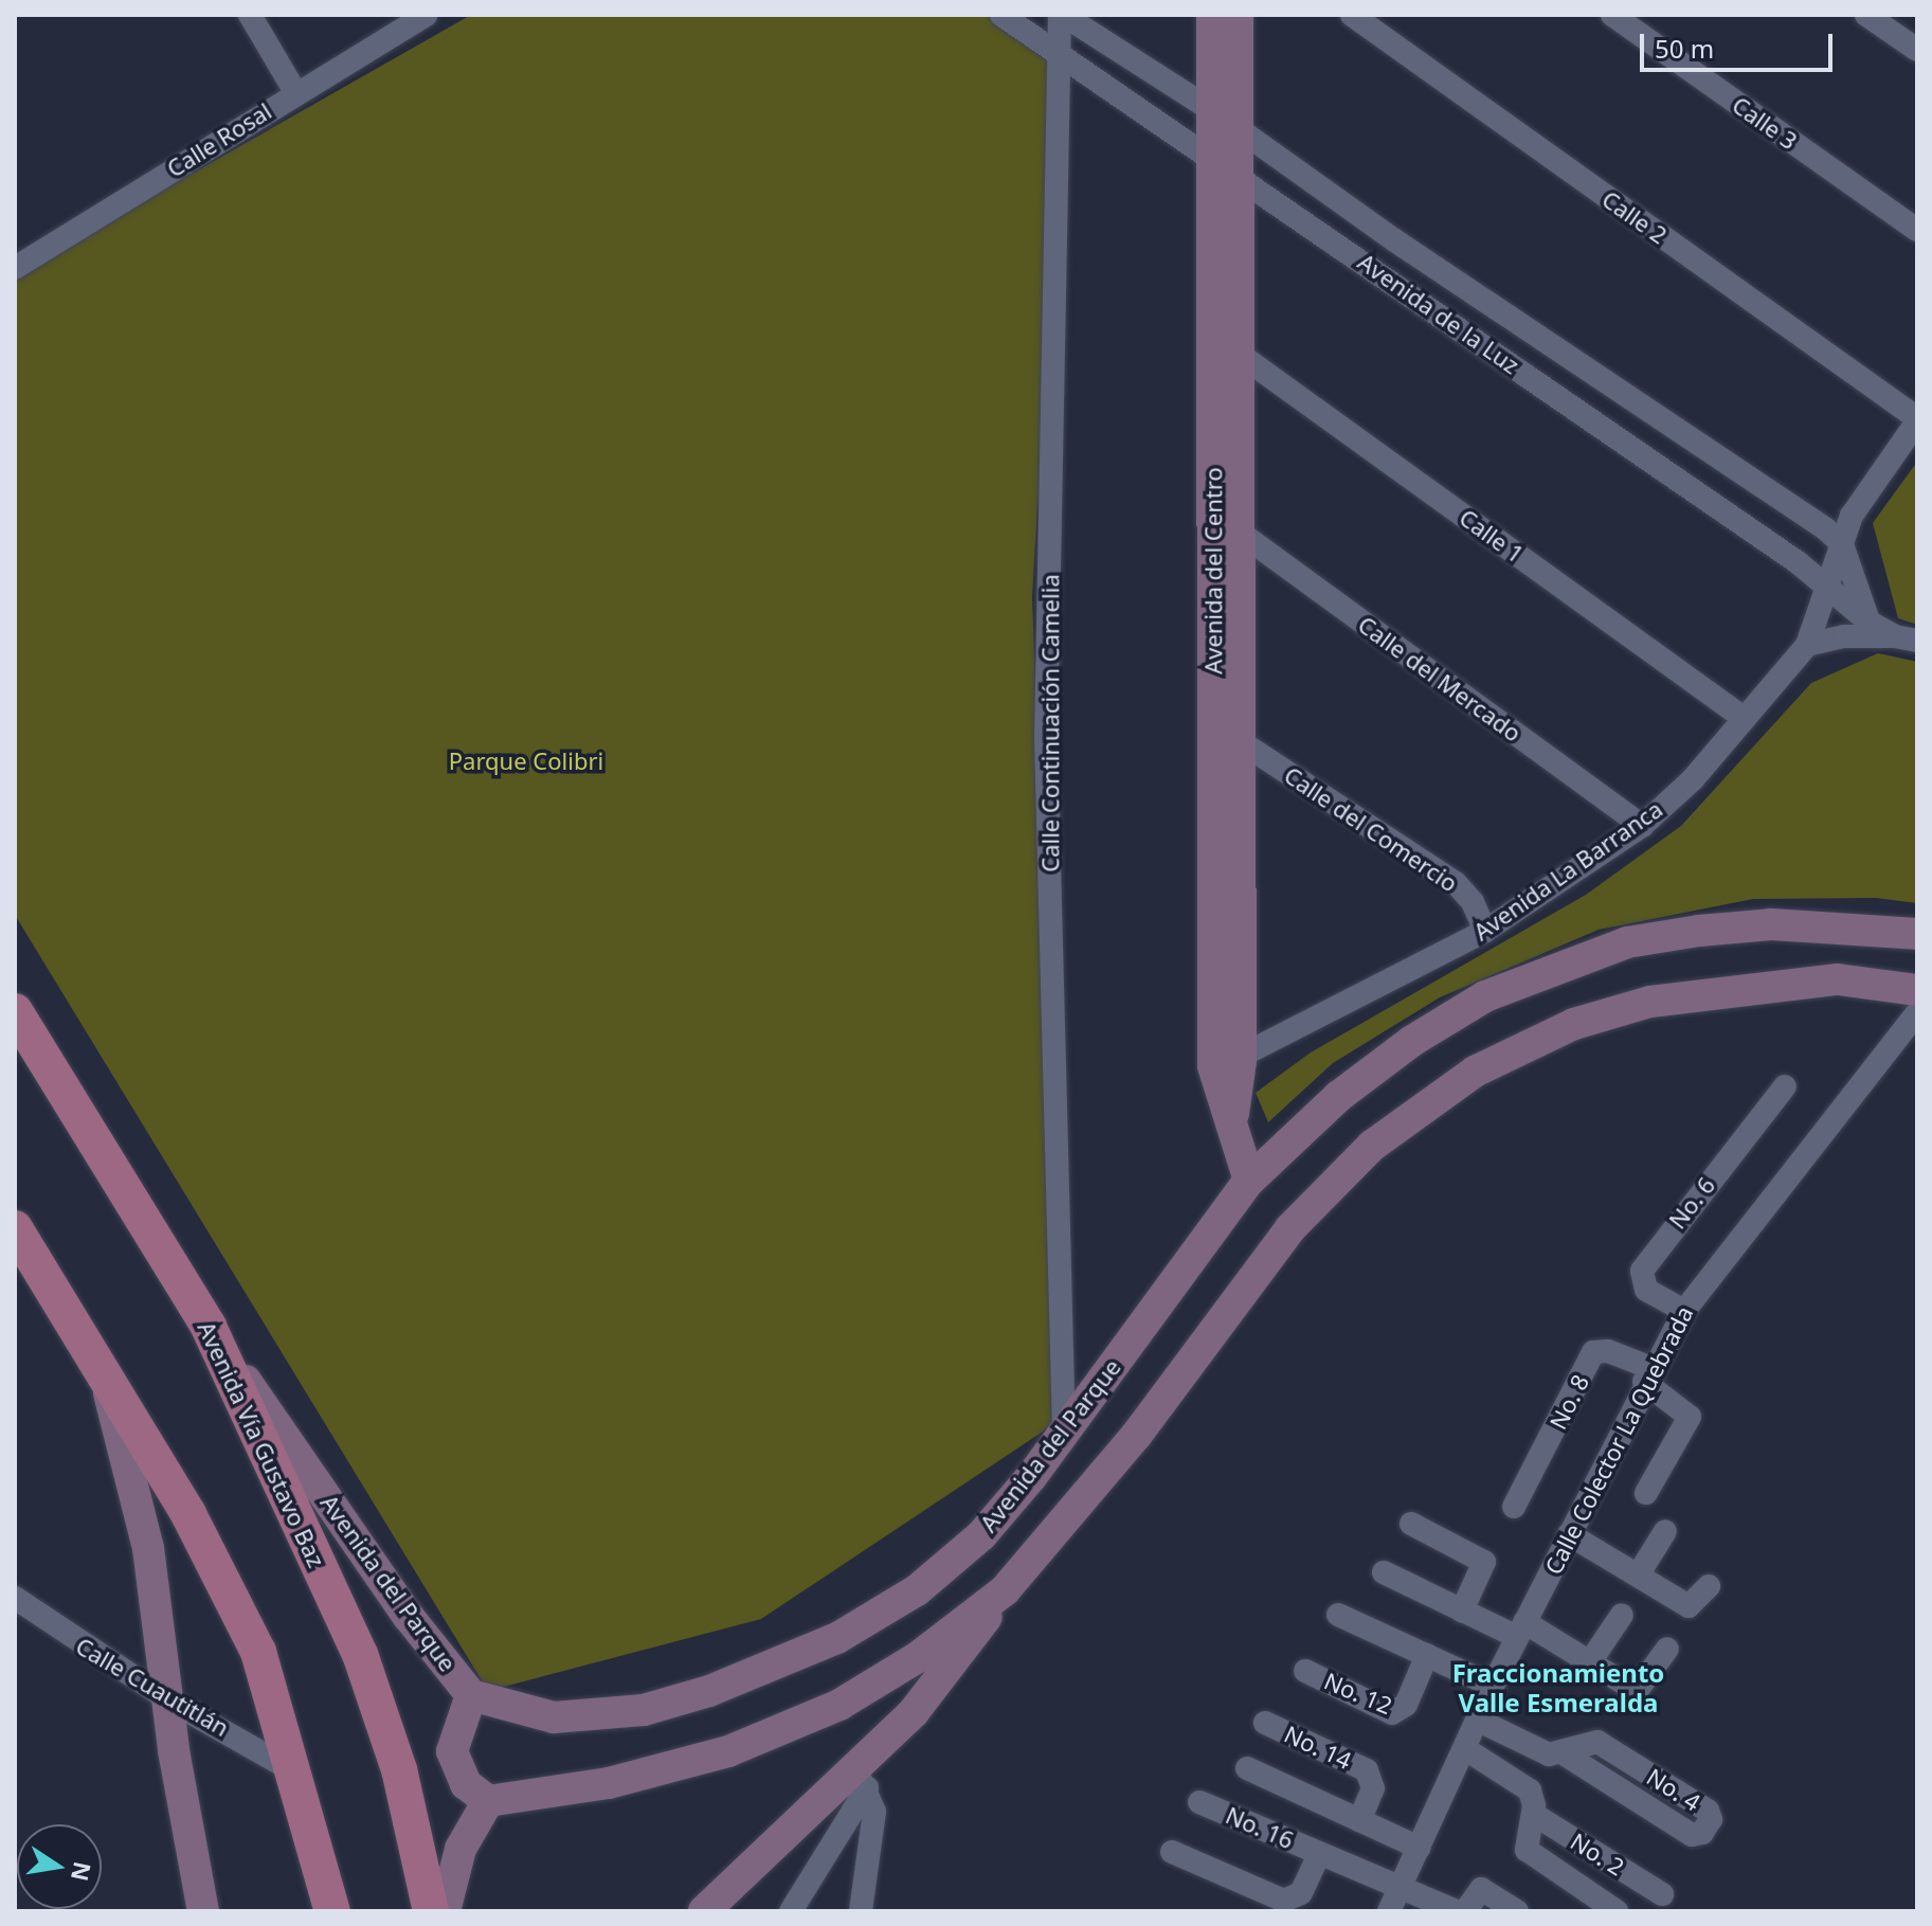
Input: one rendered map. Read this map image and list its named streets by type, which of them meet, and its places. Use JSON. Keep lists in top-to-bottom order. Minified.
{"streets":{"main road":["Avenida del Centro","Avenida Vía Gustavo Baz","Avenida del Parque"],"street":["Calle 3","Calle Rosal","Calle 2","Avenida de la Luz","Calle 1","Calle del Mercado","Calle Continuación Camelia","Calle del Comercio","Avenida La Barranca","No. 6","No. 8","Calle Colector La Quebrada","Calle Cuautitlán","No. 12","No. 14","No. 4","No. 16","No. 2"]},"crossings":[["Calle 2","Avenida La Barranca"],["Avenida de la Luz","Avenida del Centro"],["Avenida de la Luz","Calle Continuación Camelia"],["Avenida de la Luz","Avenida La Barranca"],["Calle 1","Avenida del Centro"],["Calle 1","Avenida La Barranca"],["Avenida del Centro","Calle del Mercado"],["Avenida del Centro","Calle del Comercio"],["Avenida del Centro","Avenida La Barranca"],["Avenida del Centro","Avenida del Parque"],["Calle del Mercado","Avenida La Barranca"],["Calle Continuación Camelia","Avenida del Parque"],["Calle del Comercio","Avenida La Barranca"],["No. 6","Calle Colector La Quebrada"],["No. 8","Calle Colector La Quebrada"],["Calle Colector La Quebrada","No. 4"],["Calle Colector La Quebrada","No. 16"],["Calle Colector La Quebrada","No. 2"],["Avenida Vía Gustavo Baz","Avenida del Parque"]],"districts":["Fraccionamiento Valle Esmeralda"],"parks":["Parque Colibri"],"scale_bar":"50 m","north":"right"}
